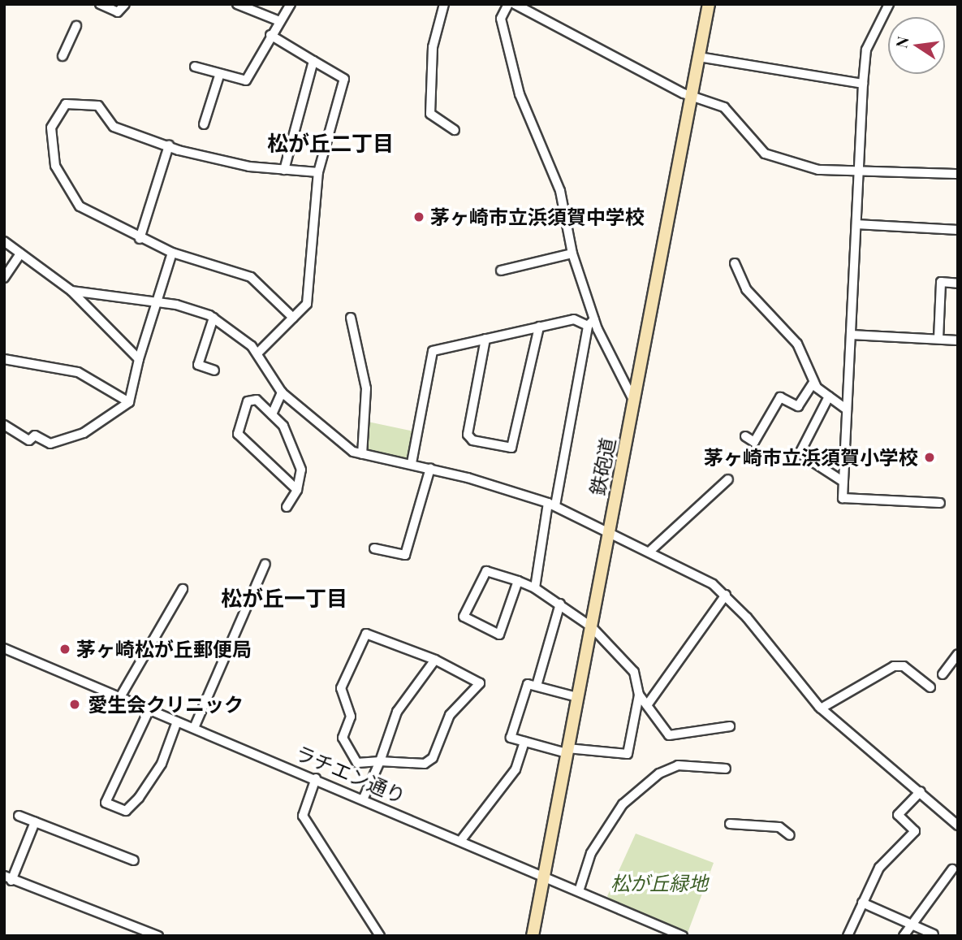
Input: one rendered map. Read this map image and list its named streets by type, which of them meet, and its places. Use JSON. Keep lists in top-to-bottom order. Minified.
{"streets":{"street":["鉄砲道","ラチエン通り"]},"crossings":[["鉄砲道","ラチエン通り"]],"districts":["松が丘二丁目","松が丘一丁目"],"parks":["松が丘緑地"],"places":["茅ヶ崎市立浜須賀中学校","茅ヶ崎市立浜須賀小学校","茅ヶ崎松が丘郵便局","愛生会クリニック"],"north":"left"}
